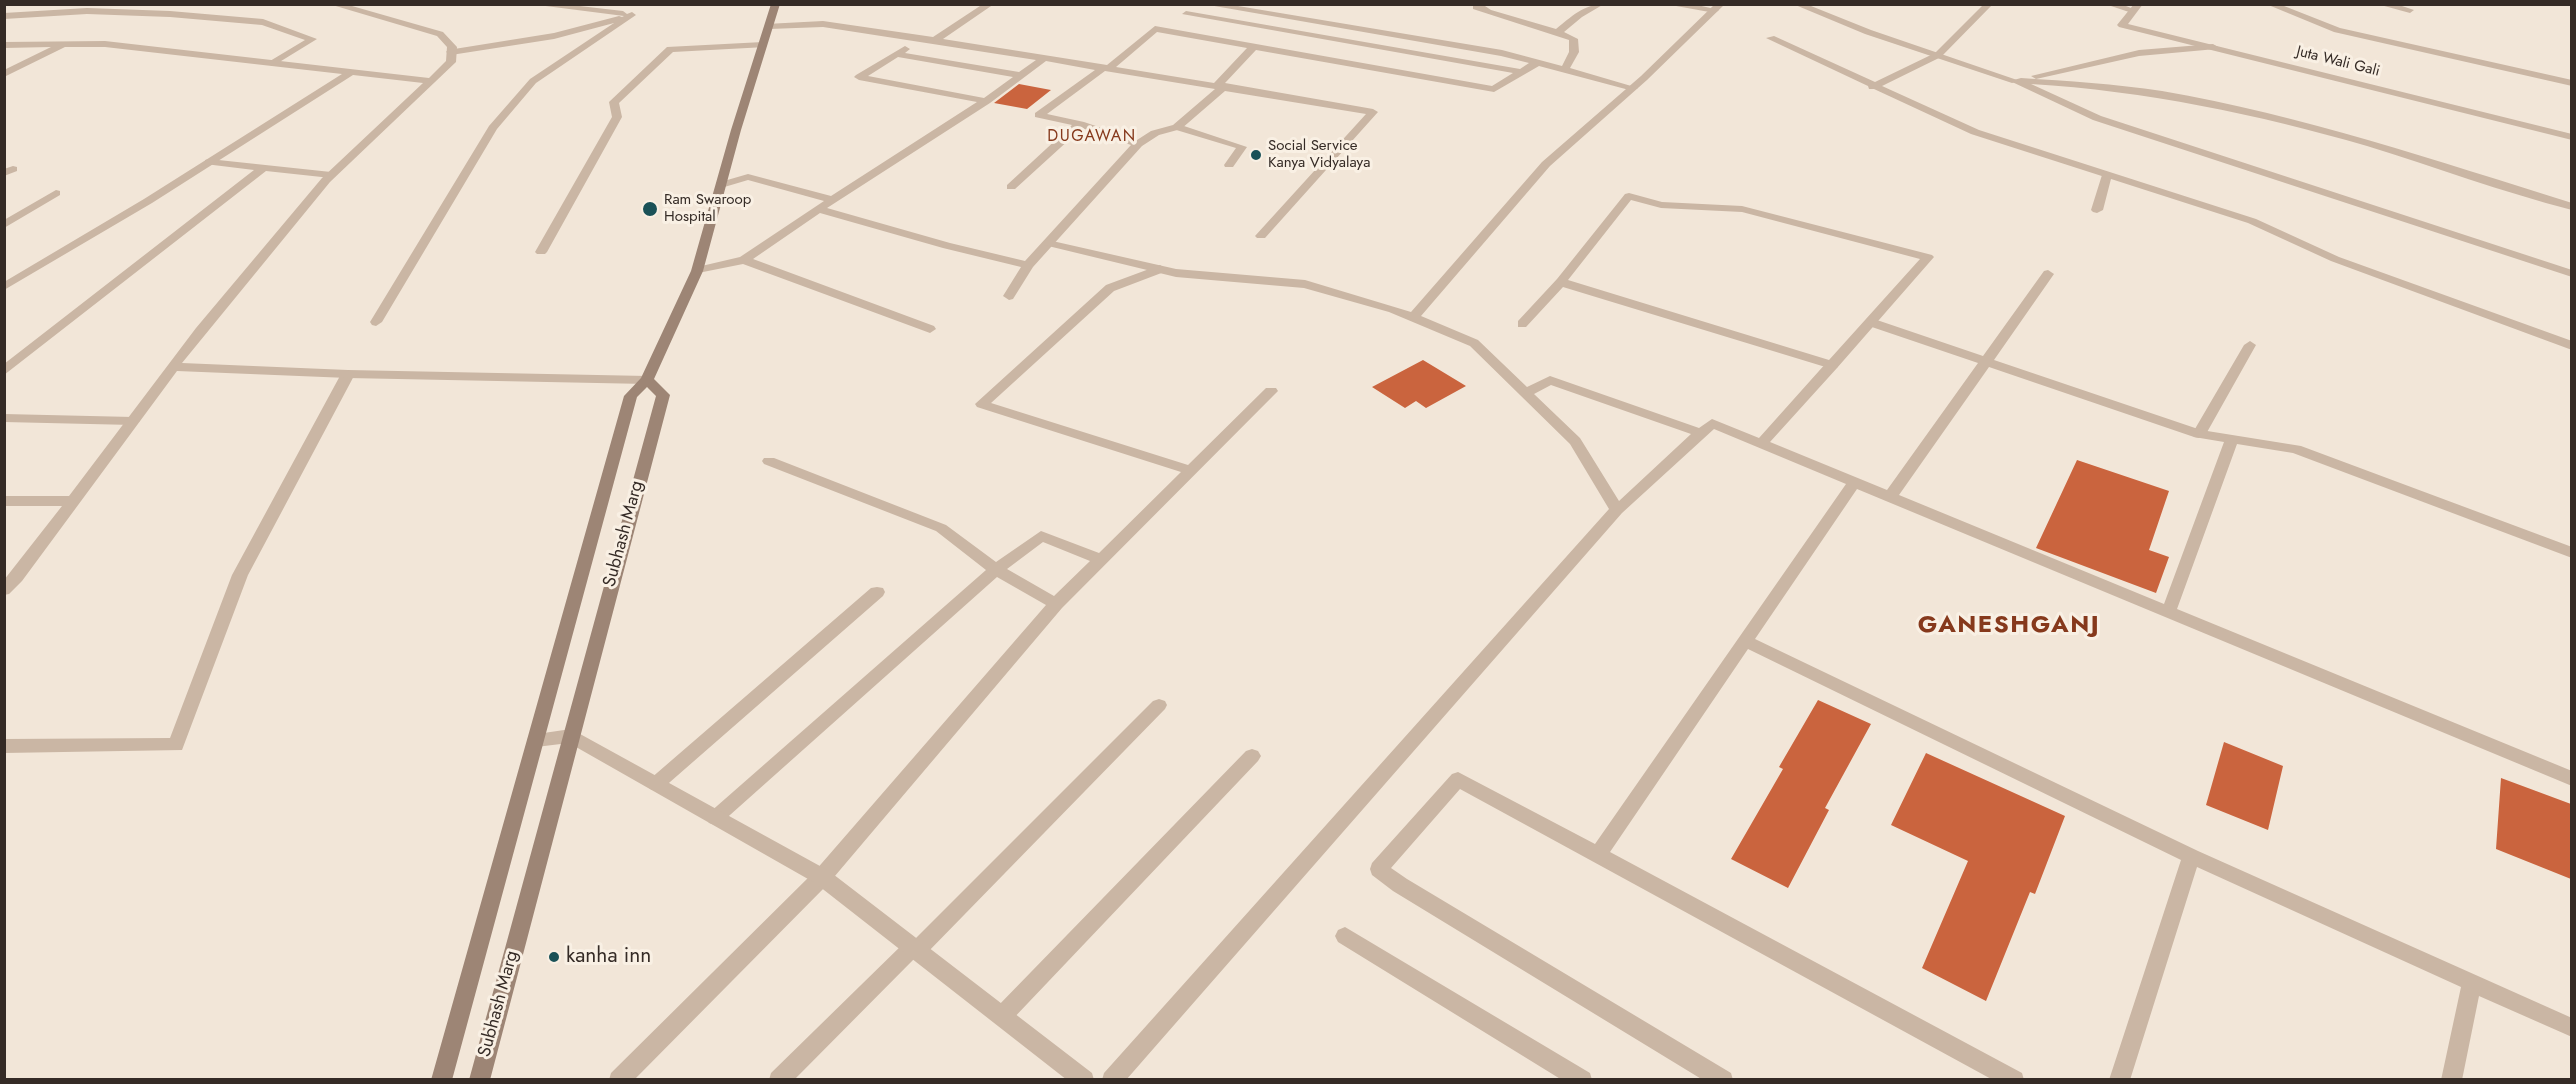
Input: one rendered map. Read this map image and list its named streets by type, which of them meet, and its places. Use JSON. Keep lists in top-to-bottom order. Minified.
{"streets":{"main road":["Subhash Marg"],"street":["Juta Wali Gali"]},"districts":["DUGAWAN","GANESHGANJ"],"places":["Social Service Kanya Vidyalaya","Ram Swaroop Hospital","kanha inn"]}
